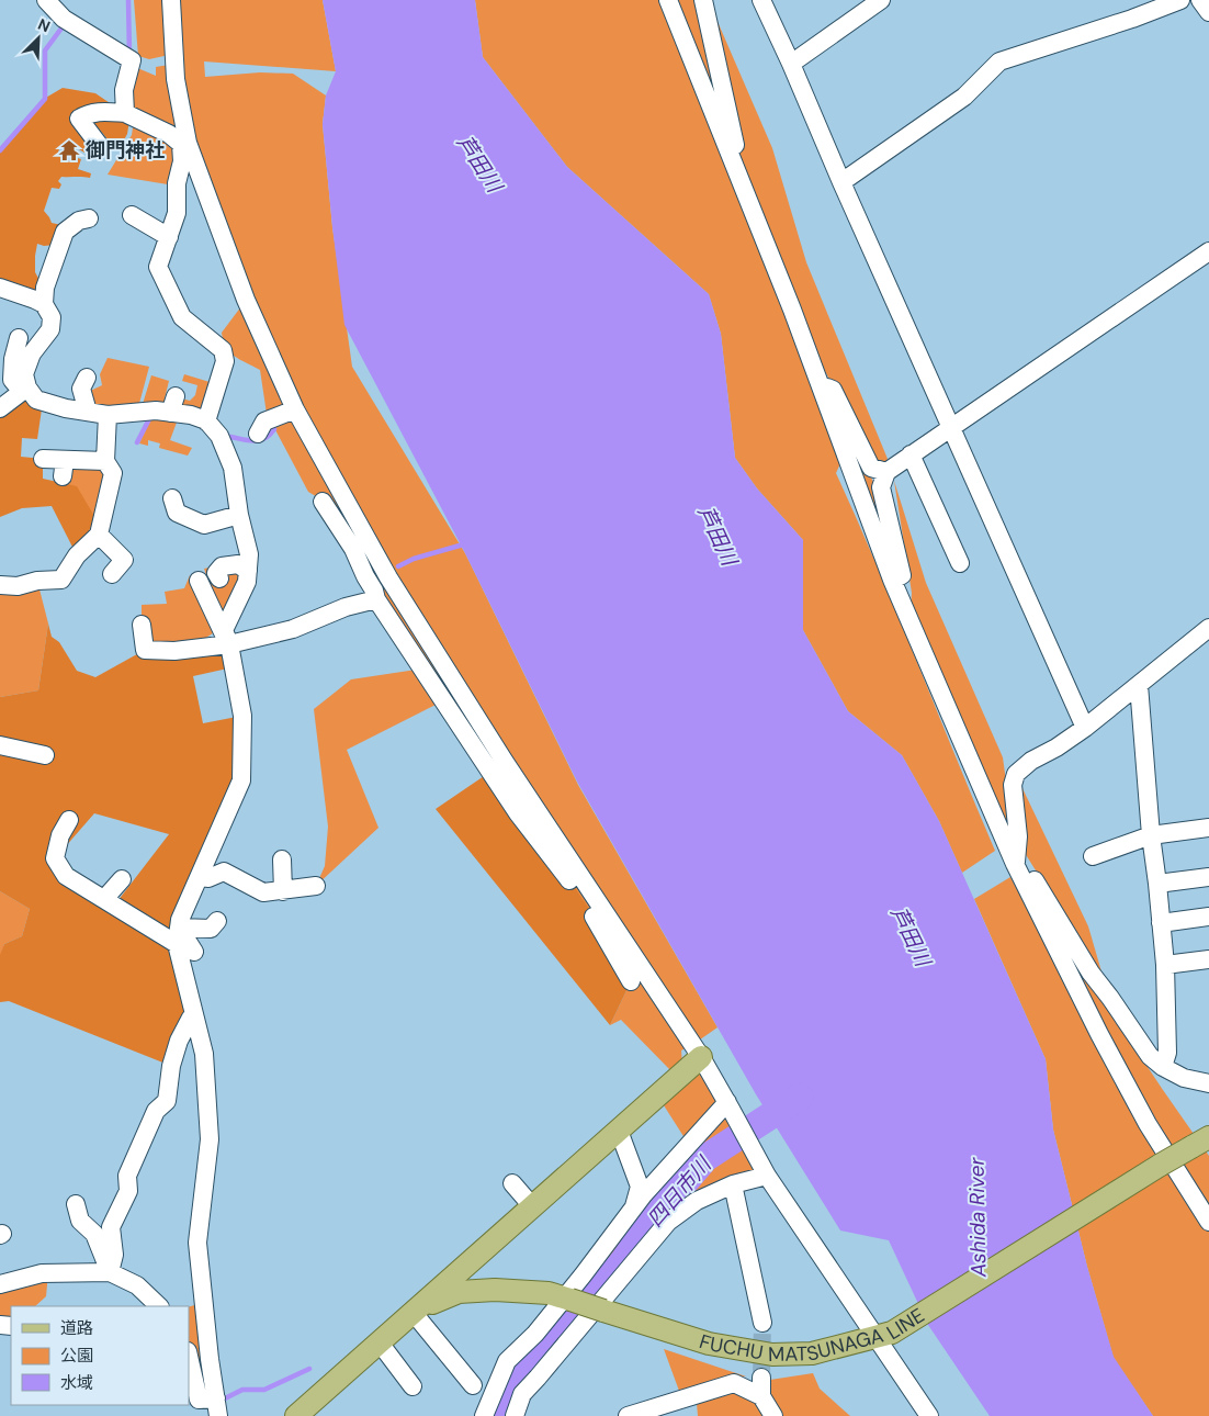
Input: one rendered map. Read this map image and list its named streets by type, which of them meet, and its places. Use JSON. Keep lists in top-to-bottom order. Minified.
{"streets":{"main road":["FUCHU MATSUNAGA LINE"]},"water":["芦田川","四日市川","Ashida River"],"places":{"temple":["御門神社"]},"legend":["道路","公園","水域"],"north":"top right"}
